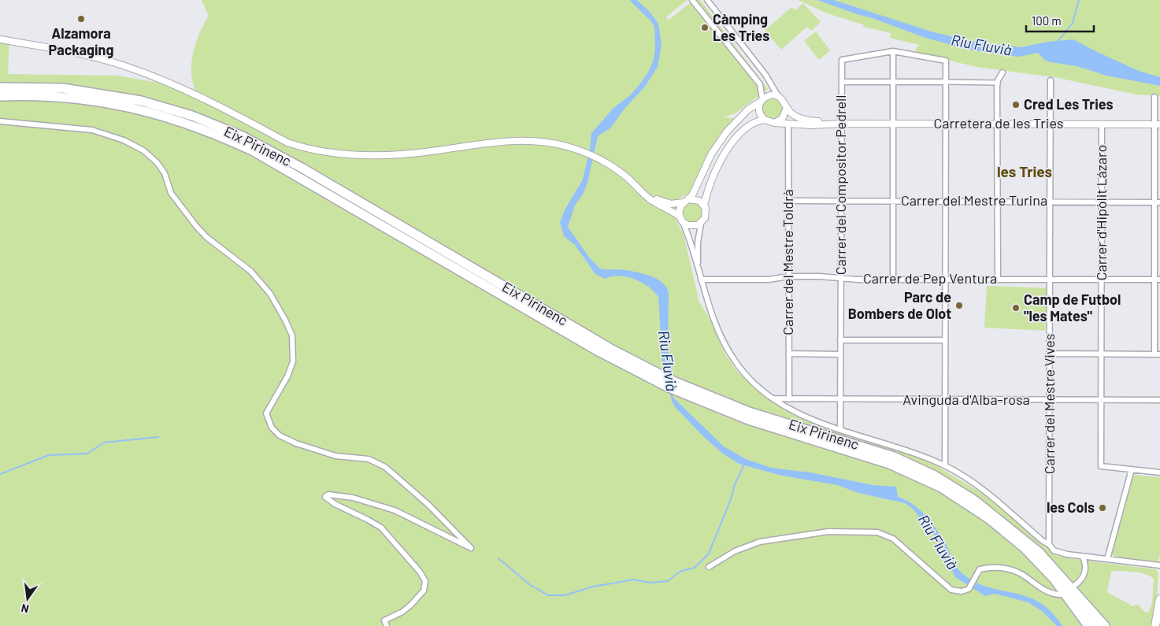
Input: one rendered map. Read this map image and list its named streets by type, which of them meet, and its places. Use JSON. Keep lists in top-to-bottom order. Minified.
{"streets":{"highway":["Eix Pirinenc"],"street":["Carretera de les Tries","Carrer del Compositor Pedrell","Carrer del Mestre Turina","Carrer d'Hipòlit Lázaro","Carrer del Mestre Toldrà","Carrer de Pep Ventura","Avinguda d'Alba-rosa","Carrer del Mestre Vives"]},"crossings":[["Carretera de les Tries","Carrer del Compositor Pedrell"],["Carretera de les Tries","Carrer d'Hipòlit Lázaro"],["Carretera de les Tries","Carrer del Mestre Toldrà"],["Carretera de les Tries","Carrer del Mestre Vives"],["Carrer del Compositor Pedrell","Carrer del Mestre Turina"],["Carrer del Compositor Pedrell","Carrer de Pep Ventura"],["Carrer del Compositor Pedrell","Avinguda d'Alba-rosa"],["Carrer del Mestre Turina","Carrer d'Hipòlit Lázaro"],["Carrer del Mestre Turina","Carrer del Mestre Toldrà"],["Carrer del Mestre Turina","Carrer del Mestre Vives"],["Carrer d'Hipòlit Lázaro","Carrer de Pep Ventura"],["Carrer d'Hipòlit Lázaro","Avinguda d'Alba-rosa"],["Carrer del Mestre Toldrà","Carrer de Pep Ventura"],["Carrer del Mestre Toldrà","Avinguda d'Alba-rosa"],["Carrer de Pep Ventura","Carrer del Mestre Vives"],["Avinguda d'Alba-rosa","Carrer del Mestre Vives"]],"districts":["les Tries"],"water":["Riu Fluvià"],"places":["Alzamora Packaging","Càmping Les Tries","Cred Les Tries","Parc de Bombers de Olot","Camp de Futbol \"les Mates\"","les Cols"],"scale_bar":"100 m","north":"bottom"}
